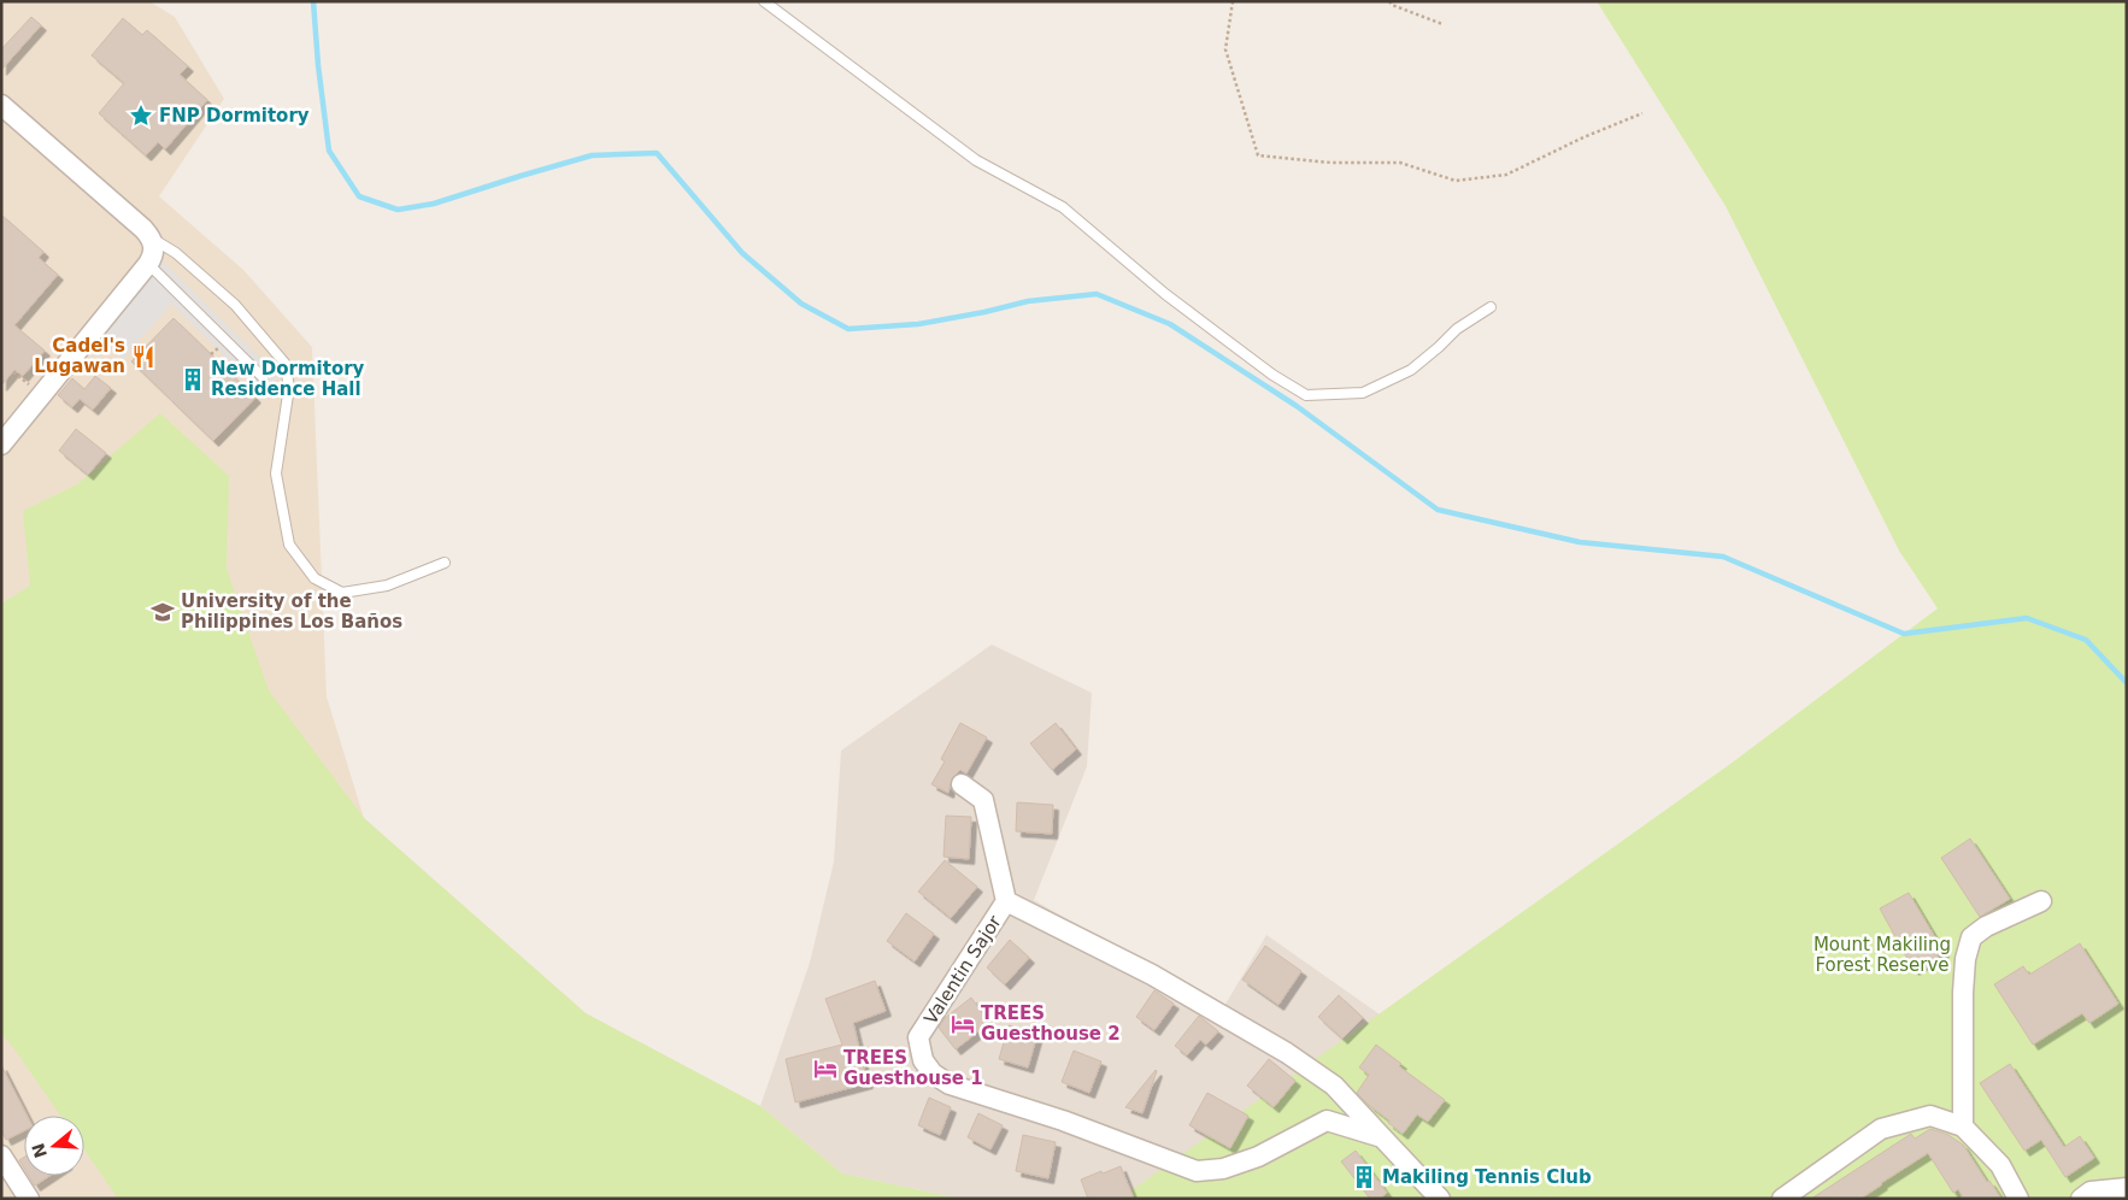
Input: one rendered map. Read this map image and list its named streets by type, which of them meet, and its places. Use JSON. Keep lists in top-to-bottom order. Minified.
{"streets":{"street":["Valentin Sajor"]},"parks":["Mount Makiling Forest Reserve"],"places":{"place":["FNP Dormitory"],"restaurant":["Cadel's Lugawan"],"building":["New Dormitory Residence Hall","Makiling Tennis Club"],"school or university":["University of the Philippines Los Baños"],"hotel":["TREES Guesthouse 2","TREES Guesthouse 1"]},"north":"left"}
